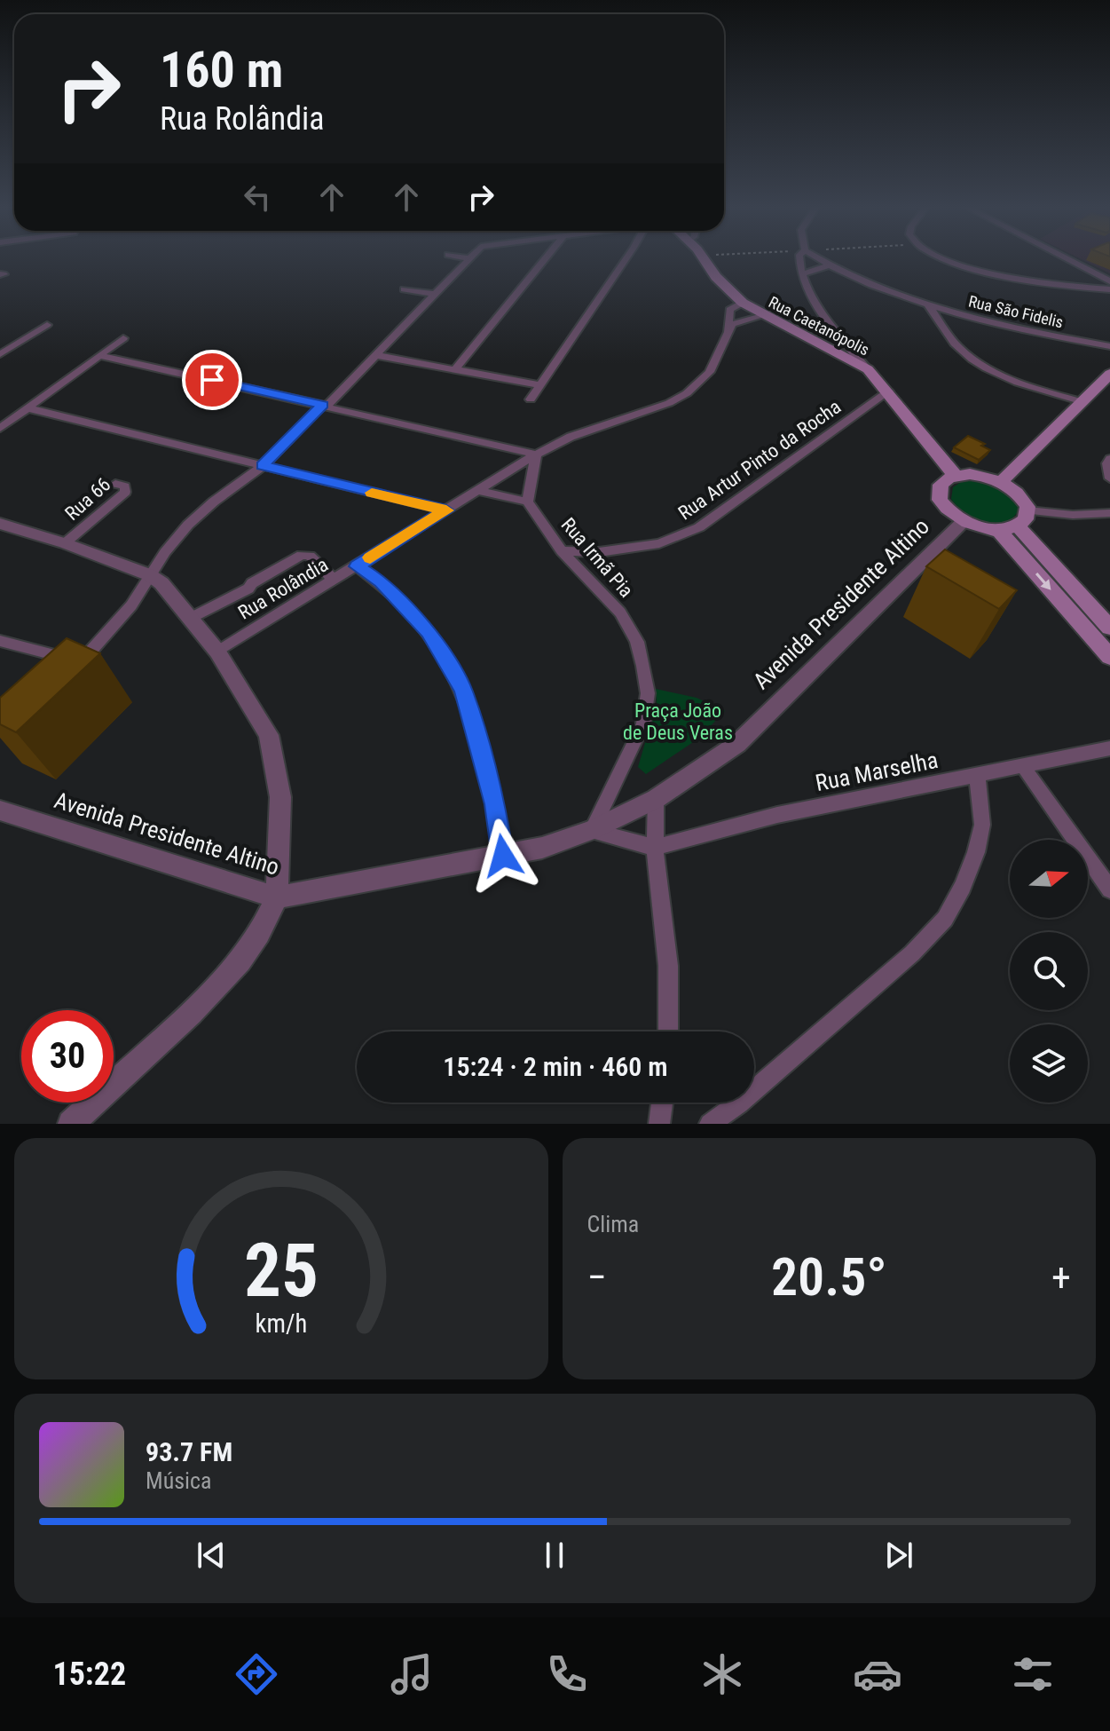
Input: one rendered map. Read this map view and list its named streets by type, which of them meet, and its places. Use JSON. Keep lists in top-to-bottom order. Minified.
{"streets":{"main road":["Rua Caetanópolis"],"street":["Rua São Fidelis","Rua Artur Pinto da Rocha","Rua 66","Rua Irmã Pia","Rua Rolândia","Avenida Presidente Altino","Rua Marselha"]},"crossings":[["Rua Artur Pinto da Rocha","Rua Irmã Pia"],["Rua Irmã Pia","Avenida Presidente Altino"]],"parks":["Praça João de Deus Veras"],"north":"right","page":{"turn":["160 m","Rua Rolândia"],"limit":"30","trip":"15:24 · 2 min · 460 m","tile":"Clima","heat":["−","20.5°","+"],"song":["93.7 FM","Música"],"tabs":"15:22","gauge":["25","km/h"]}}
